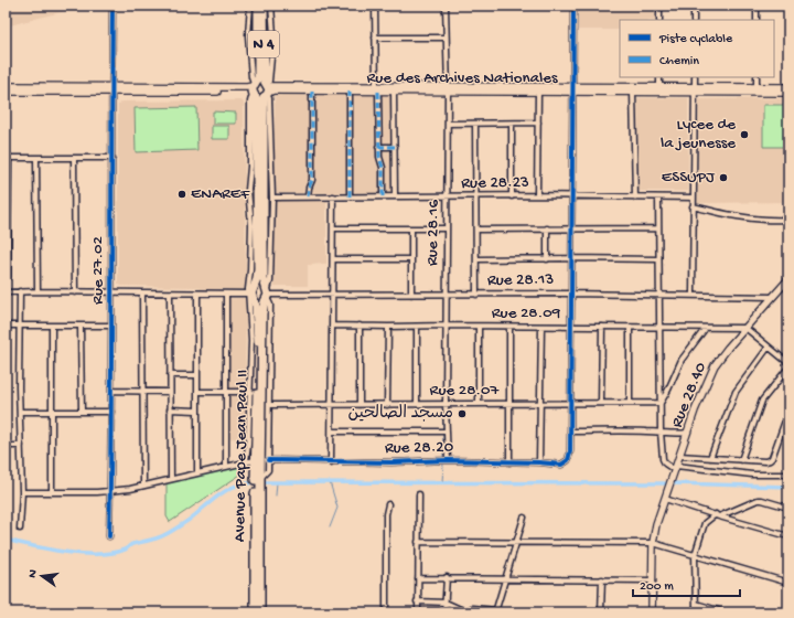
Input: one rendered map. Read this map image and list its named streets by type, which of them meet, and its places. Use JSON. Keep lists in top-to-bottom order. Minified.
{"streets":{"highway":["N 4","Avenue Pape Jean Paul II"],"street":["Rue des Archives Nationales","Rue 28.23","Rue 28.16","Rue 27.02","Rue 28.13","Rue 28.09","Rue 28.07","Rue 28.40","Rue 28.20"]},"crossings":[["Rue des Archives Nationales","Rue 28.16"],["Rue des Archives Nationales","Avenue Pape Jean Paul II"],["Rue 28.23","Rue 28.16"],["Rue 28.16","Rue 28.13"],["Rue 28.16","Rue 28.09"],["Rue 28.16","Rue 28.07"],["Rue 28.16","Rue 28.20"],["Rue 28.13","Rue 28.40"],["Rue 28.13","Avenue Pape Jean Paul II"],["Rue 28.09","Rue 28.40"]],"places":["Lycee de la jeunesse","ESSUPJ","ENAREF","مسجد الصالحين"],"legend":["Piste cyclable","Chemin"],"scale_bar":"200 m","north":"left"}
